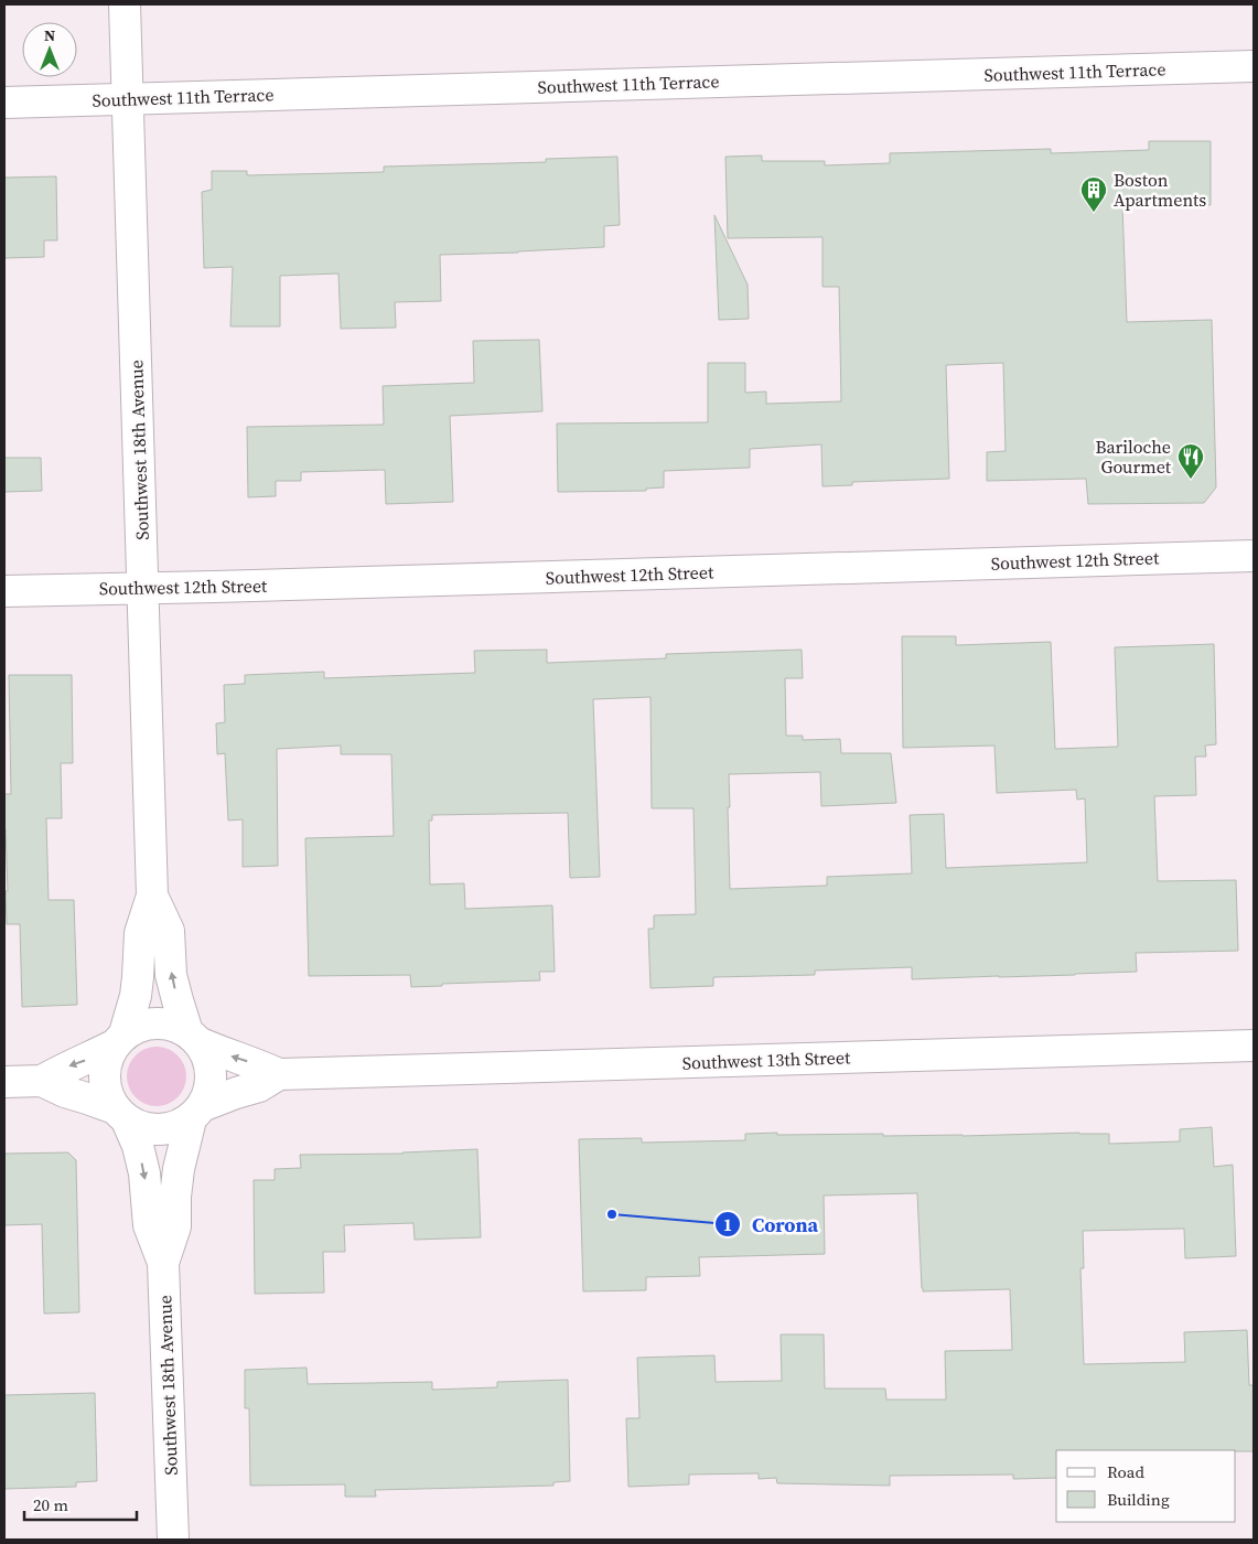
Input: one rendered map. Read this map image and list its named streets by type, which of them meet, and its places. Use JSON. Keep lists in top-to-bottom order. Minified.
{"streets":{"street":["Southwest 11th Terrace","Southwest 18th Avenue","Southwest 12th Street","Southwest 13th Street"]},"crossings":[["Southwest 11th Terrace","Southwest 18th Avenue"],["Southwest 18th Avenue","Southwest 12th Street"],["Southwest 18th Avenue","Southwest 13th Street"]],"places":{"building":["Boston Apartments"],"restaurant":["Bariloche Gourmet"],"other":["Corona"]},"legend":["Road","Building"],"scale_bar":"20 m","north":"top"}
